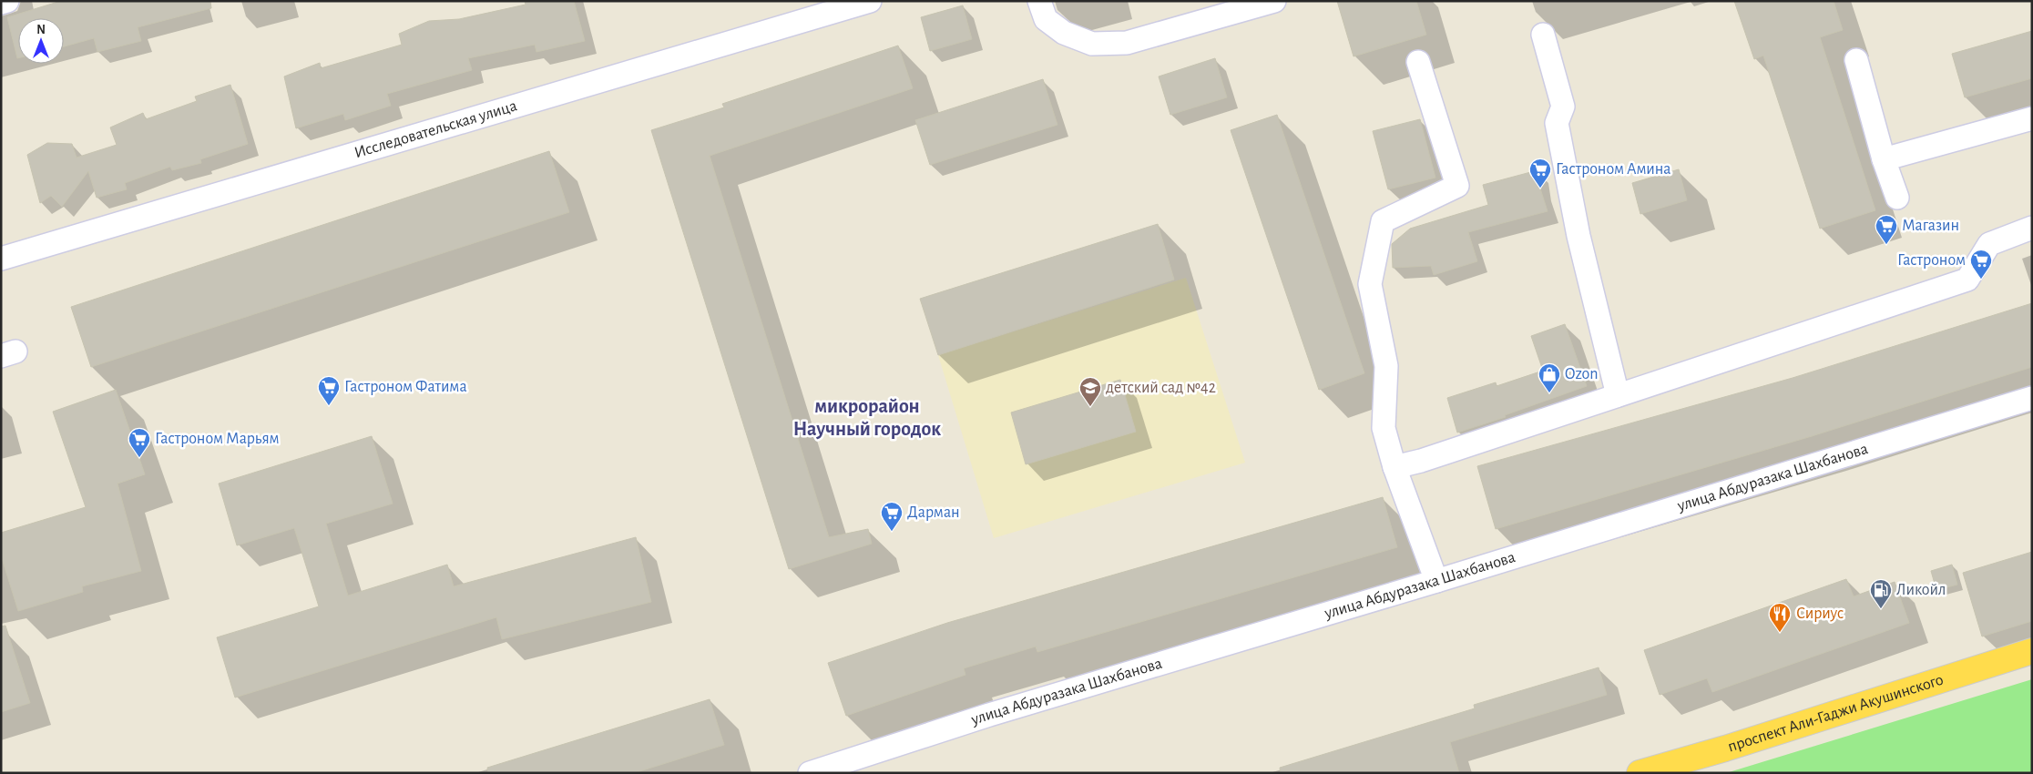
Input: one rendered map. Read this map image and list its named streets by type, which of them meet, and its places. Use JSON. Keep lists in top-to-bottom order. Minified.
{"streets":{"highway":["проспект Али-Гаджи Акушинского"],"street":["Исследовательская улица","улица Абдуразака Шахбанова"]},"districts":["микрорайон Научный городок"],"places":{"supermarket":["Гастроном Амина","Магазин","Гастроном","Гастроном Фатима","Гастроном Марьям","Дарман"],"shop":["Ozon"],"school or university":["детский сад №42"],"fuel station":["Ликойл"],"restaurant":["Сириус"]},"north":"top"}
